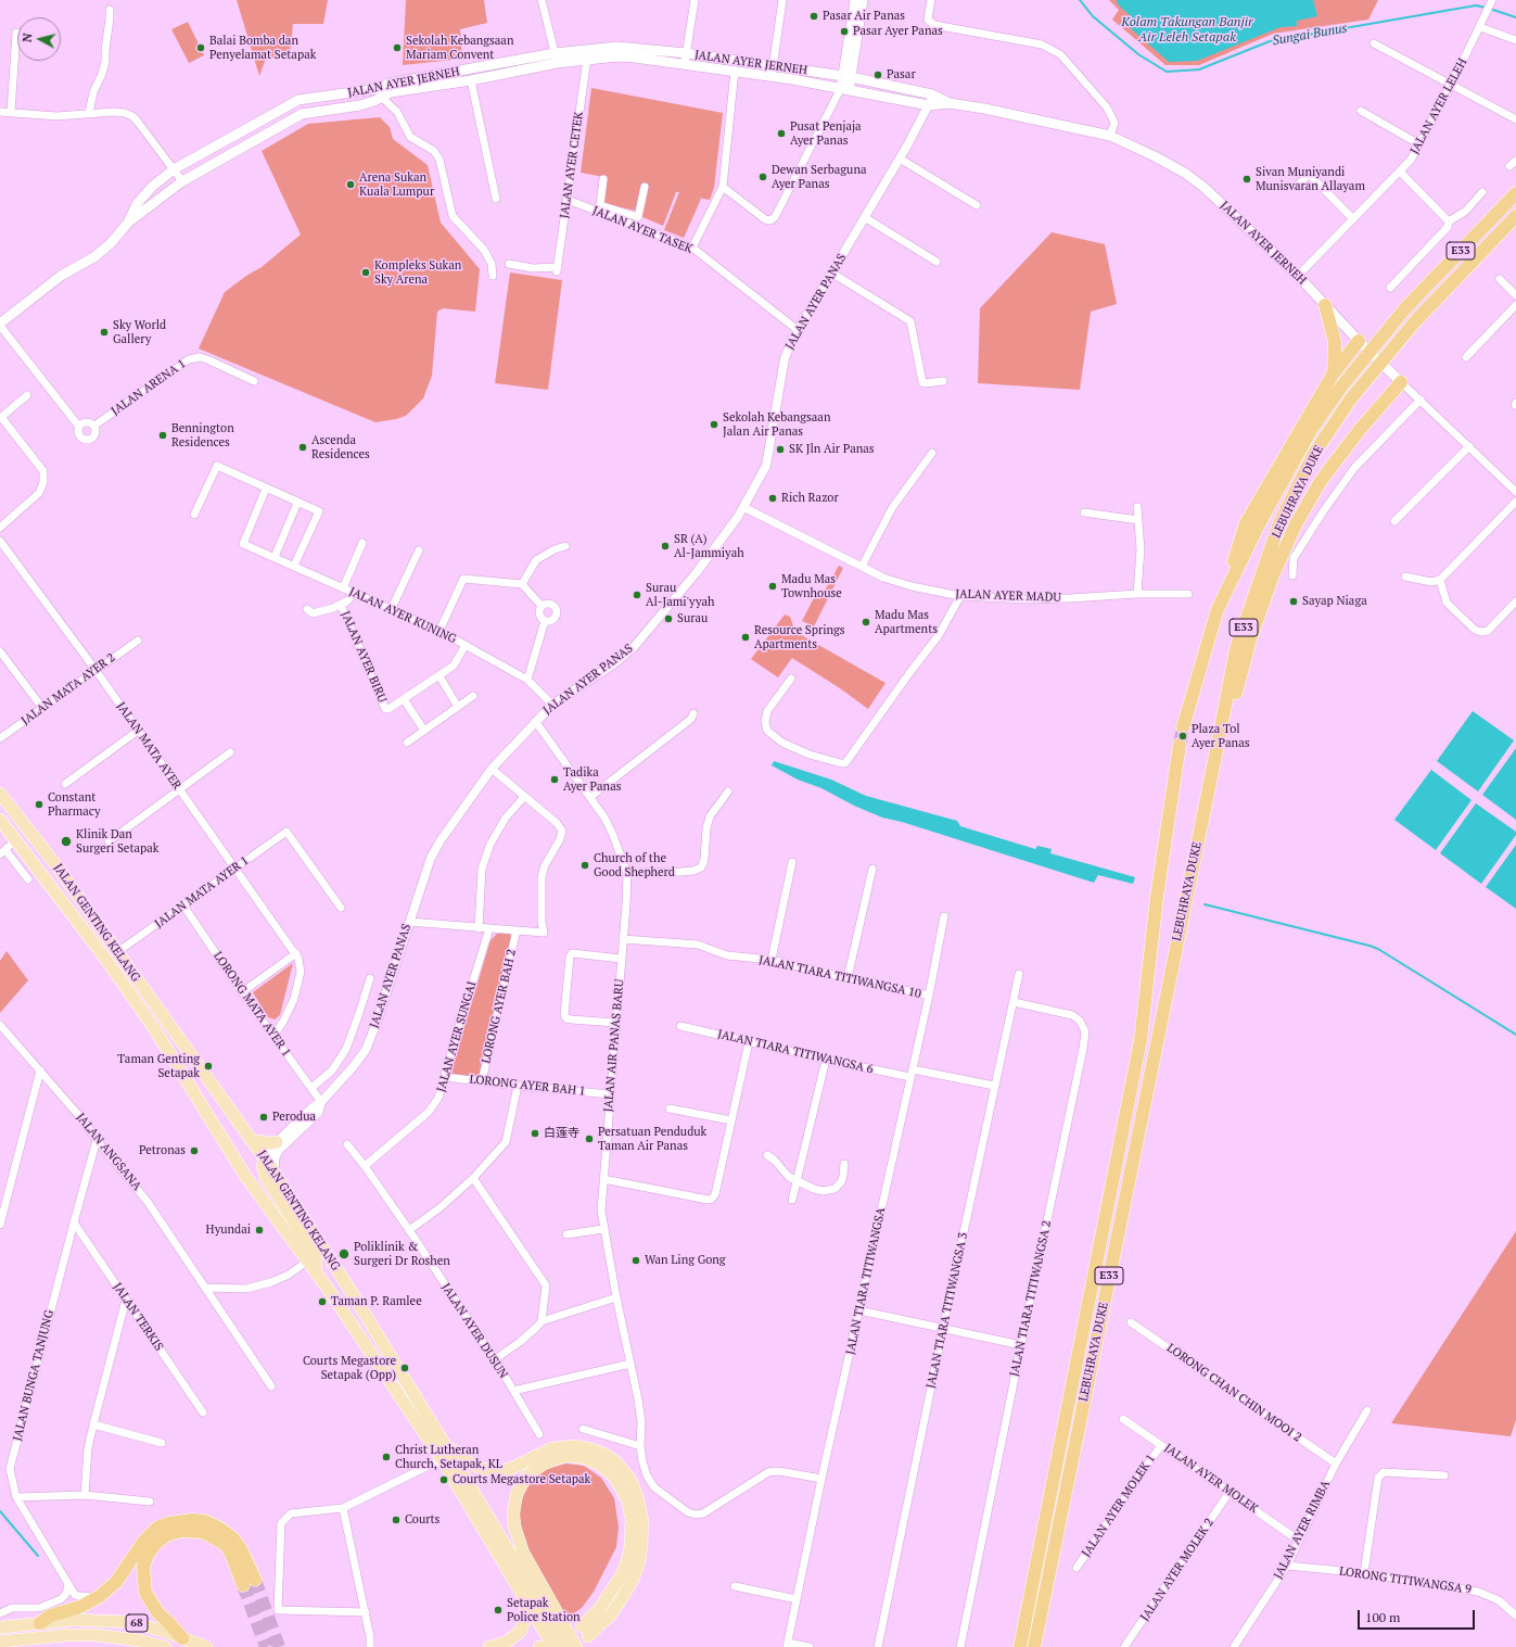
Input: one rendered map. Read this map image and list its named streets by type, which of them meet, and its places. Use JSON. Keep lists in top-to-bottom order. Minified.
{"streets":{"highway":["E33","LEBUHRAYA DUKE"],"main road":["JALAN AYER JERNEH","JALAN GENTING KELANG","68"],"street":["JALAN AYER LELEH","JALAN AYER CETEK","JALAN AYER TASEK","JALAN AYER PANAS","JALAN ARENA 1","JALAN AYER MADU","JALAN AYER KUNING","JALAN AYER BIRU","JALAN MATA AYER 2","JALAN MATA AYER","JALAN MATA AYER 1","JALAN TIARA TITIWANGSA 10","LORONG MATA AYER 1","LORONG AYER BAH 2","JALAN AYER SUNGAI","JALAN AIR PANAS BARU","JALAN TIARA TITIWANGSA 6","LORONG AYER BAH 1","JALAN ANGSANA","JALAN TIARA TITIWANGSA","JALAN TIARA TITIWANGSA 2","JALAN TIARA TITIWANGSA 3","JALAN TERKIS","JALAN AYER DUSUN","JALAN BUNGA TANJUNG","LORONG CHAN CHIN MOOI 2","JALAN AYER MOLEK","JALAN AYER MOLEK 1","JALAN AYER RIMBA","JALAN AYER MOLEK 2","LORONG TITIWANGSA 9"]},"crossings":[["JALAN AYER JERNEH","JALAN AYER LELEH"],["JALAN AYER JERNEH","JALAN AYER CETEK"],["JALAN AYER JERNEH","JALAN AYER PANAS"],["JALAN AYER CETEK","JALAN AYER TASEK"],["JALAN AYER TASEK","JALAN AYER PANAS"],["JALAN AYER PANAS","JALAN AYER MADU"],["JALAN AYER PANAS","JALAN AYER KUNING"],["JALAN AYER PANAS","JALAN GENTING KELANG"],["JALAN AYER PANAS","LORONG MATA AYER 1"],["JALAN AYER PANAS","JALAN AIR PANAS BARU"],["JALAN AYER KUNING","JALAN AYER BIRU"],["JALAN MATA AYER 2","JALAN MATA AYER"],["JALAN MATA AYER","JALAN MATA AYER 1"],["JALAN MATA AYER 1","JALAN GENTING KELANG"],["JALAN MATA AYER 1","LORONG MATA AYER 1"],["JALAN TIARA TITIWANGSA 10","JALAN AIR PANAS BARU"],["JALAN TIARA TITIWANGSA 10","JALAN TIARA TITIWANGSA"],["LORONG AYER BAH 2","LORONG AYER BAH 1"],["JALAN AYER SUNGAI","LORONG AYER BAH 1"],["JALAN AYER SUNGAI","JALAN AYER DUSUN"],["JALAN AIR PANAS BARU","LORONG AYER BAH 1"],["JALAN AIR PANAS BARU","JALAN TIARA TITIWANGSA"],["JALAN TIARA TITIWANGSA 6","JALAN TIARA TITIWANGSA"],["JALAN TIARA TITIWANGSA 6","JALAN TIARA TITIWANGSA 3"],["JALAN ANGSANA","JALAN BUNGA TANJUNG"],["JALAN TIARA TITIWANGSA 2","JALAN TIARA TITIWANGSA 3"],["JALAN TERKIS","JALAN BUNGA TANJUNG"],["LORONG CHAN CHIN MOOI 2","JALAN AYER RIMBA"],["JALAN AYER MOLEK","JALAN AYER MOLEK 1"],["JALAN AYER MOLEK","JALAN AYER RIMBA"],["JALAN AYER MOLEK","JALAN AYER MOLEK 2"],["JALAN AYER RIMBA","LORONG TITIWANGSA 9"]],"water":["Kolam Takungan Banjir Air Leleh Setapak","Sungai Bunus"],"places":["Pasar Air Panas","Pasar Ayer Panas","Balai Bomba dan Penyelamat Setapak","Sekolah Kebangsaan Mariam Convent","Pasar","Pusat Penjaja Ayer Panas","Dewan Serbaguna Ayer Panas","Sivan Muniyandi Munisvaran Allayam","Arena Sukan Kuala Lumpur","Kompleks Sukan Sky Arena","Sky World Gallery","Sekolah Kebangsaan Jalan Air Panas","Bennington Residences","Ascenda Residences","SK Jln Air Panas","Rich Razor","SR (A) Al-Jammiyah","Madu Mas Townhouse","Surau Al-Jami'yyah","Sayap Niaga","Surau","Madu Mas Apartments","Resource Springs Apartments","Plaza Tol Ayer Panas","Tadika Ayer Panas","Constant Pharmacy","Klinik Dan Surgeri Setapak","Church of the Good Shepherd","Taman Genting Setapak","Perodua","白莲寺","Persatuan Penduduk Taman Air Panas","Petronas","Hyundai","Poliklinik & Surgeri Dr Roshen","Wan Ling Gong","Taman P. Ramlee","Courts Megastore Setapak (Opp)","Christ Lutheran Church, Setapak, KL","Courts Megastore Setapak","Courts","Setapak Police Station"],"scale_bar":"100 m","north":"left"}
